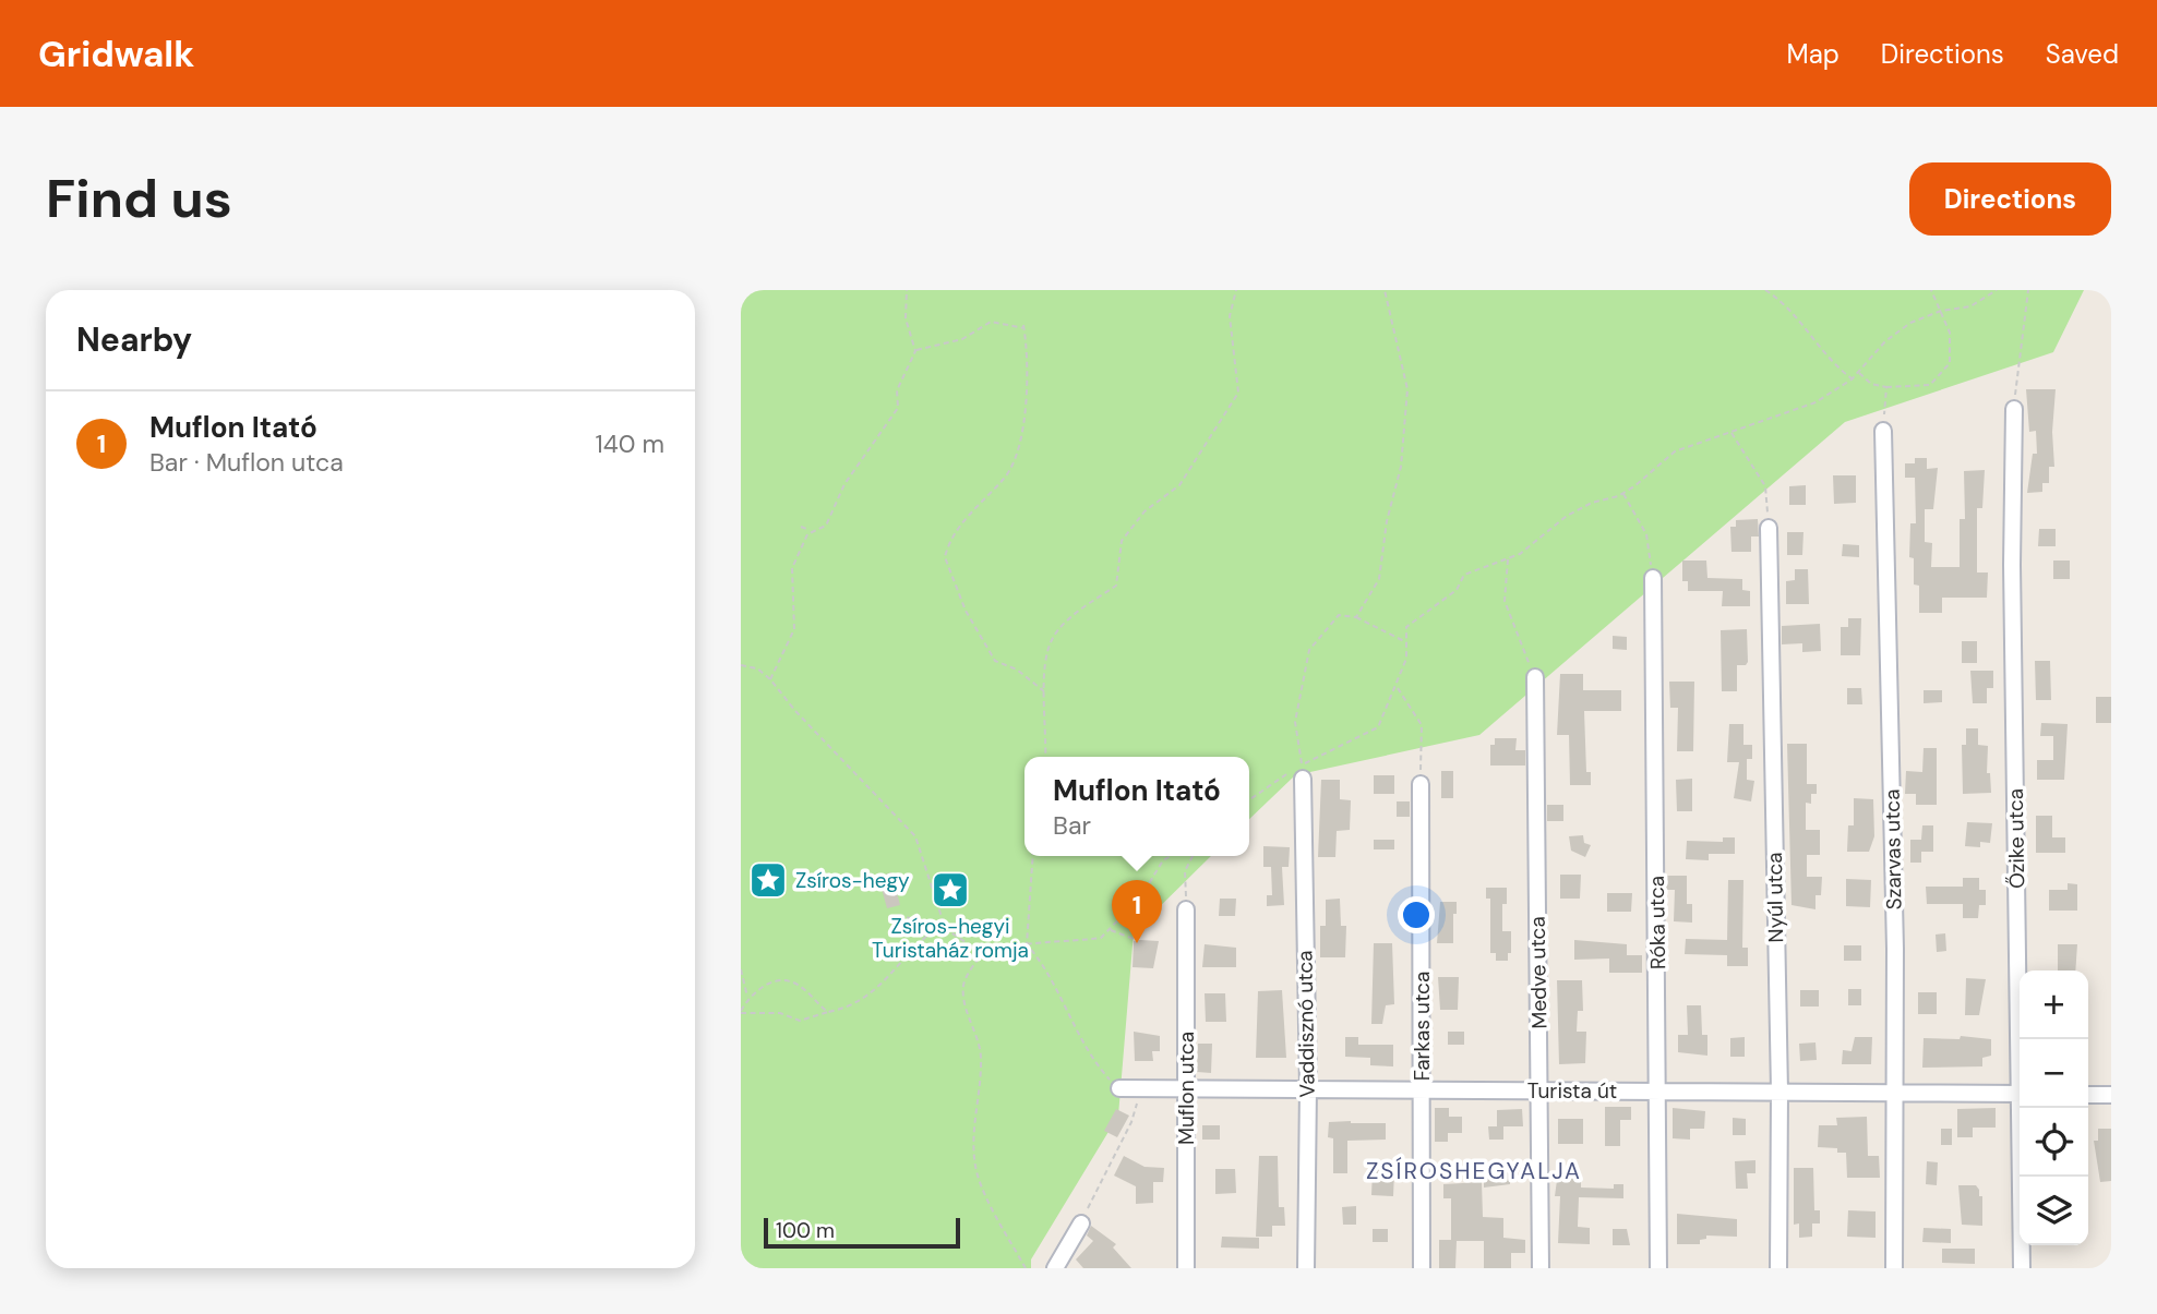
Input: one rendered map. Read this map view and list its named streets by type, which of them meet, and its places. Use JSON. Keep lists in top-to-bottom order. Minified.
{"streets":{"street":["Őzike utca","Szarvas utca","Nyúl utca","Róka utca","Medve utca","Vaddisznó utca","Farkas utca","Muflon utca","Turista út"]},"crossings":[["Szarvas utca","Turista út"],["Nyúl utca","Turista út"],["Róka utca","Turista út"],["Medve utca","Turista út"],["Vaddisznó utca","Turista út"],["Farkas utca","Turista út"],["Muflon utca","Turista út"]],"districts":["ZSÍROSHEGYALJA"],"places":{"place":["Zsíros-hegy","Zsíros-hegyi Turistaház romja"]},"scale_bar":"100 m","page":{"header":"Gridwalk","nav":["Map","Directions","Saved"],"buttons":"Directions","title":"Find us","heading":"Nearby","list":[{"mark":"1","name":"Muflon Itató","note":"Bar · Muflon utca","value":"140 m"}],"popup":["Muflon Itató","Bar"],"pins":"1","map_buttons":["+","−"],"scale":"100 m"}}
